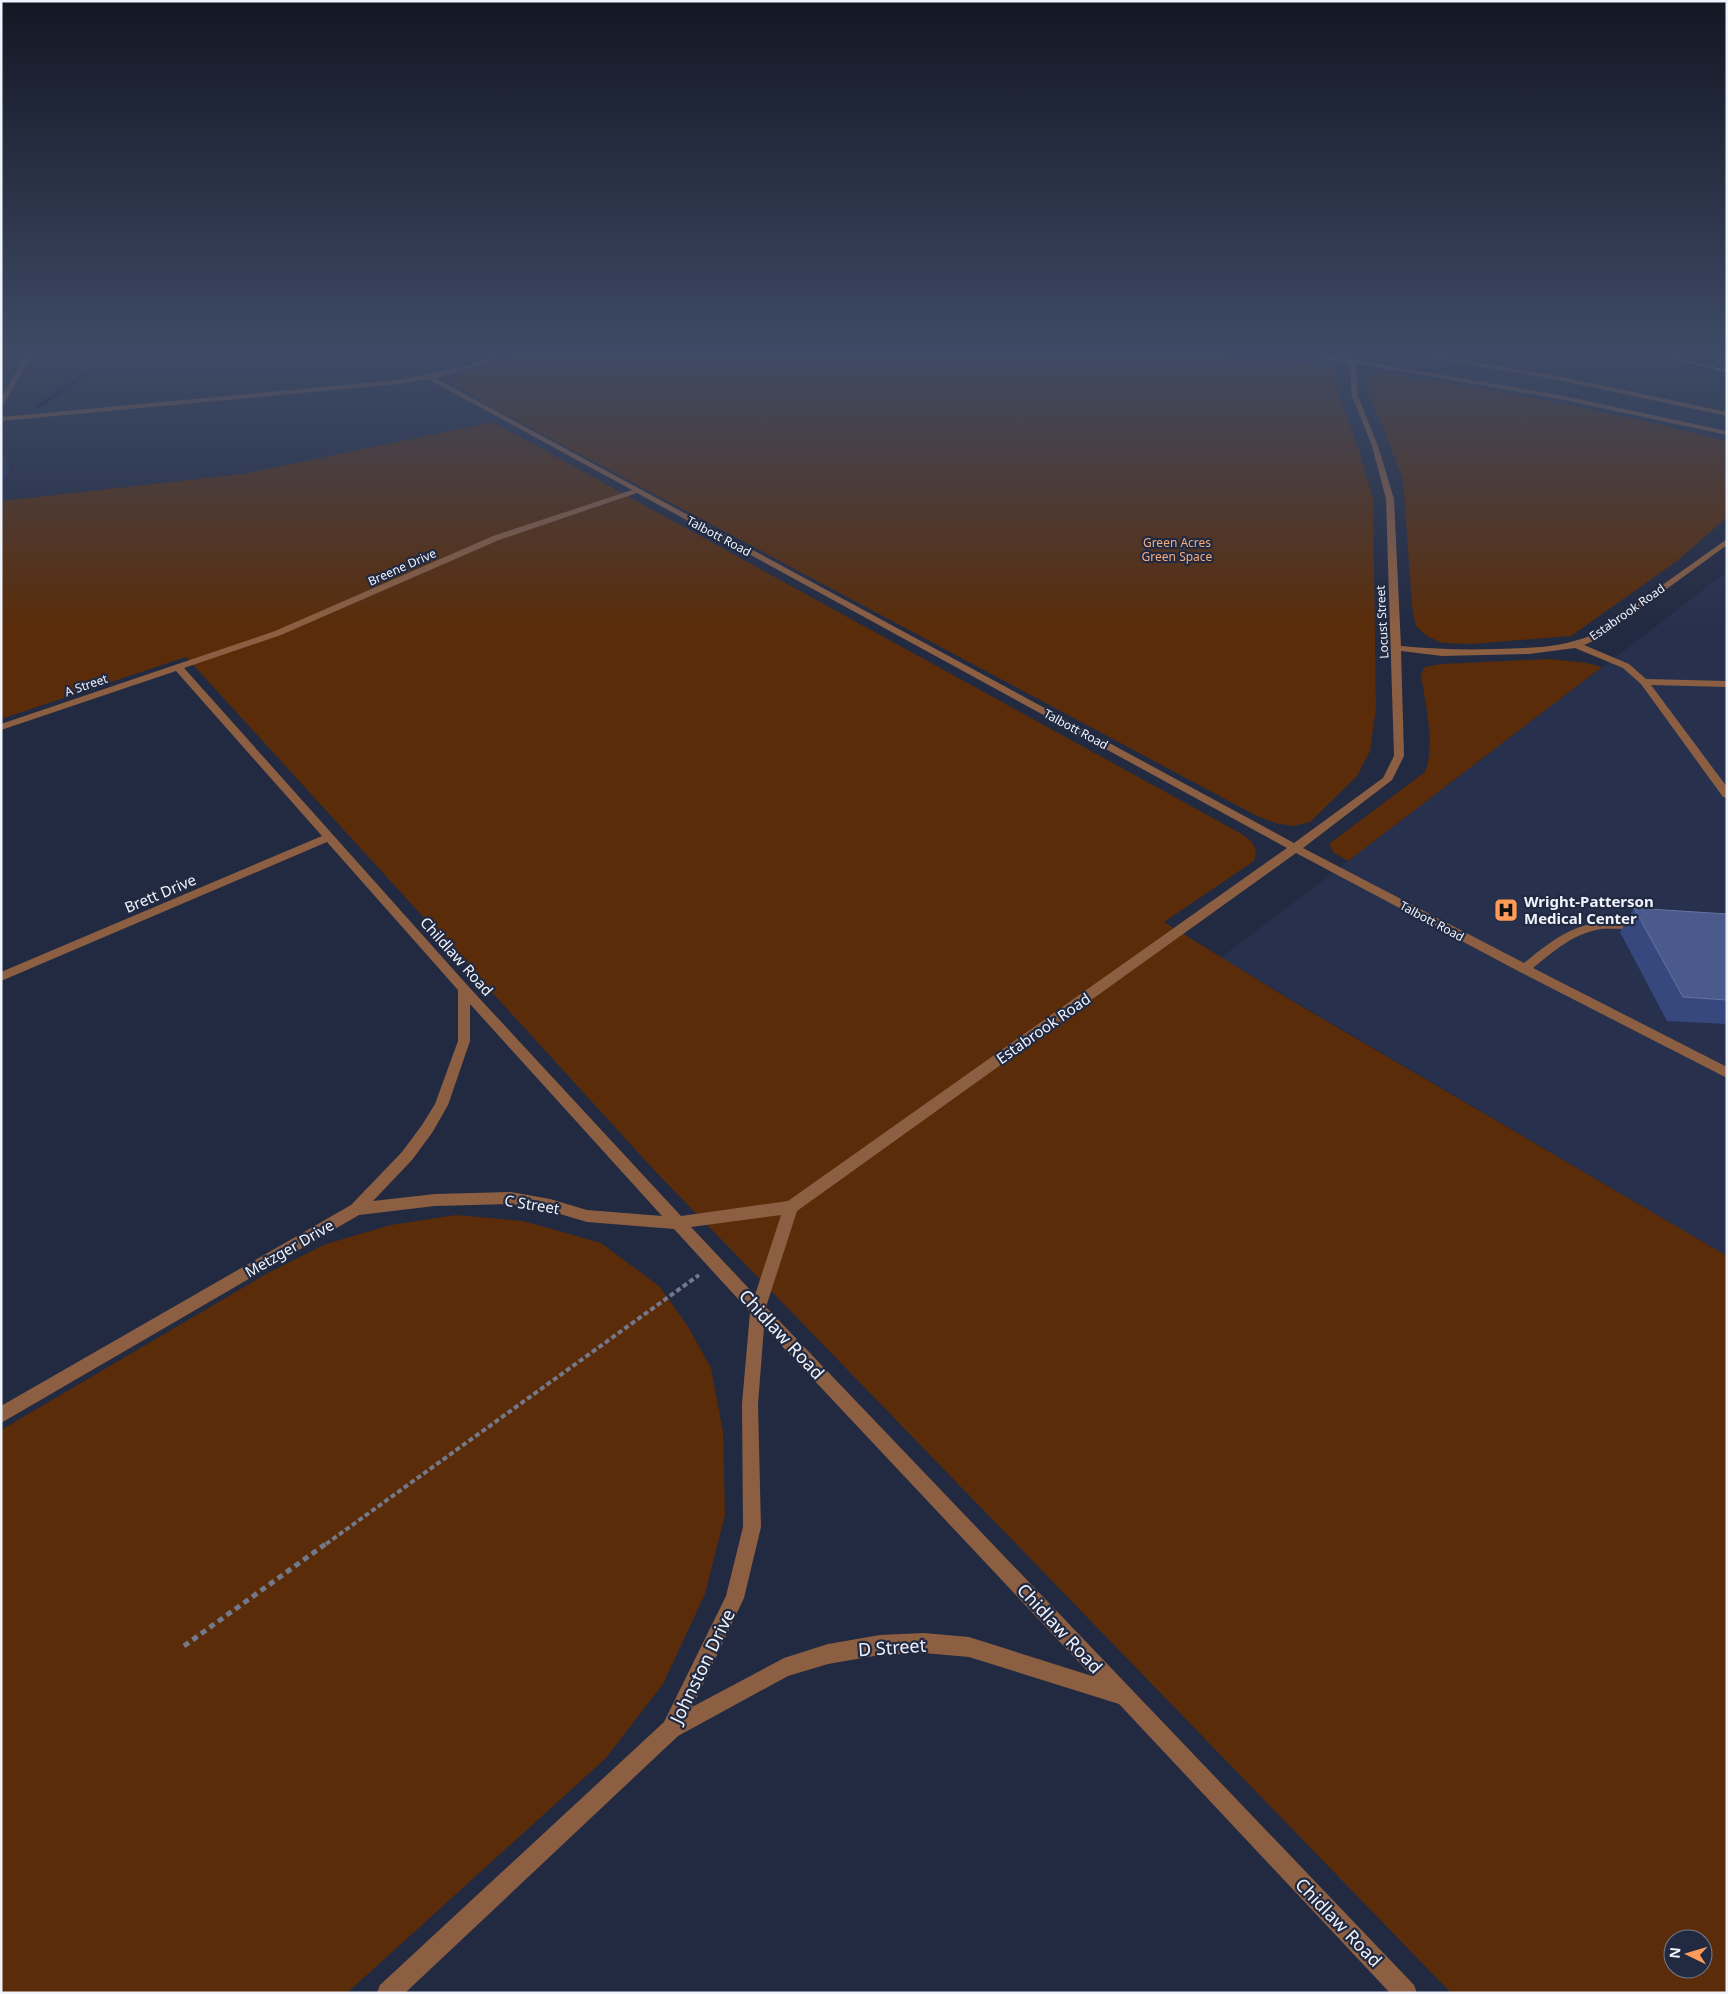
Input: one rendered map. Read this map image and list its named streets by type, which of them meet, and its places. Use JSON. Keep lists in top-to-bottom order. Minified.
{"streets":{"street":["Talbott Road","Breene Drive","Estabrook Road","Locust Street","A Street","Brett Drive","Childlaw Road","C Street","Metzger Drive","Chidlaw Road","D Street","Johnston Drive"]},"crossings":[["Talbott Road","Breene Drive"],["Talbott Road","Estabrook Road"],["Talbott Road","Locust Street"],["Breene Drive","A Street"],["Breene Drive","Childlaw Road"],["Estabrook Road","Locust Street"],["Estabrook Road","Childlaw Road"],["Estabrook Road","C Street"],["A Street","Childlaw Road"],["Brett Drive","Childlaw Road"],["Childlaw Road","C Street"],["Childlaw Road","Metzger Drive"],["Childlaw Road","Chidlaw Road"],["C Street","Metzger Drive"],["Chidlaw Road","D Street"],["Chidlaw Road","Johnston Drive"],["D Street","Johnston Drive"]],"parks":["Green Acres Green Space"],"places":{"hospital":["Wright-Patterson Medical Center"]},"north":"left"}
